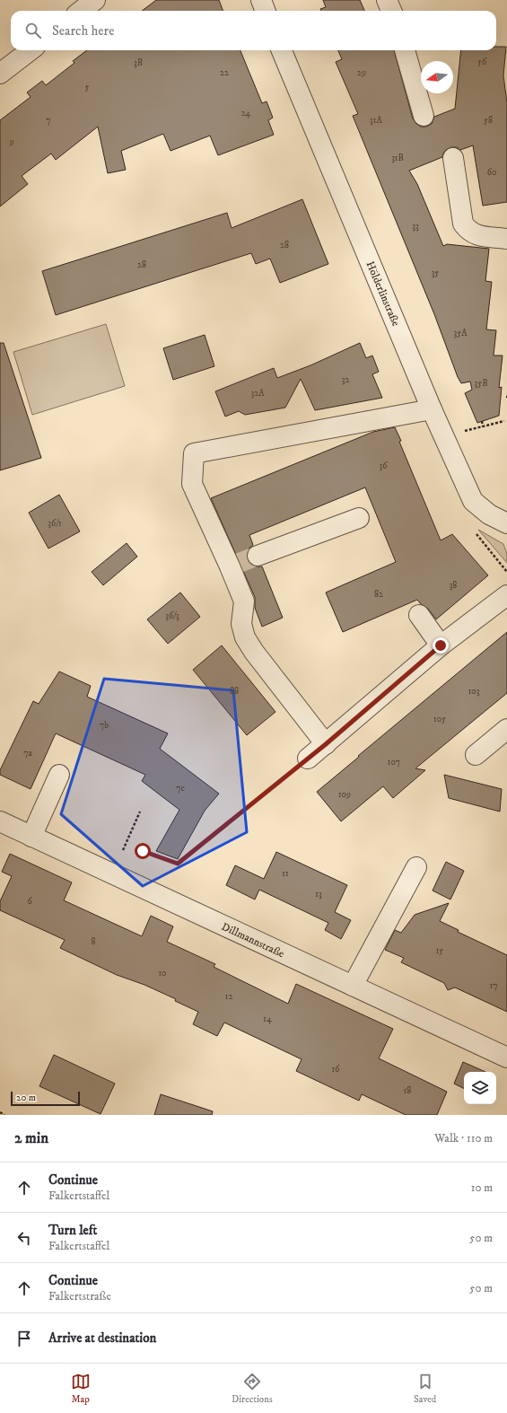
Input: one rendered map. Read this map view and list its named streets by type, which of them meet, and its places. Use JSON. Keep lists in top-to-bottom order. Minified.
{"streets":{"street":["Hölderlinstraße","Dillmannstraße"]},"house_numbers":["56","3B","22","29","5","24","7","31A","58","9","31B","60","33","28","28","35","35A","32","35B","32A","36","36/1","38","82","36/3","88","103","105","7b","7a","107","7c","109","11","13","6","8","15","10","17","12","14","16","18"],"scale_bar":"20 m","north":"left","page":{"search":"Search here","scale":"20 m","heading":["2 min","Walk · 110 m"],"list":[["Continue","Falkertstaffel","10 m"],["Turn left","Falkertstaffel","50 m"],["Continue","Falkertstraße","50 m"],"Arrive at destination"],"nav":["Map","Directions","Saved"]}}
